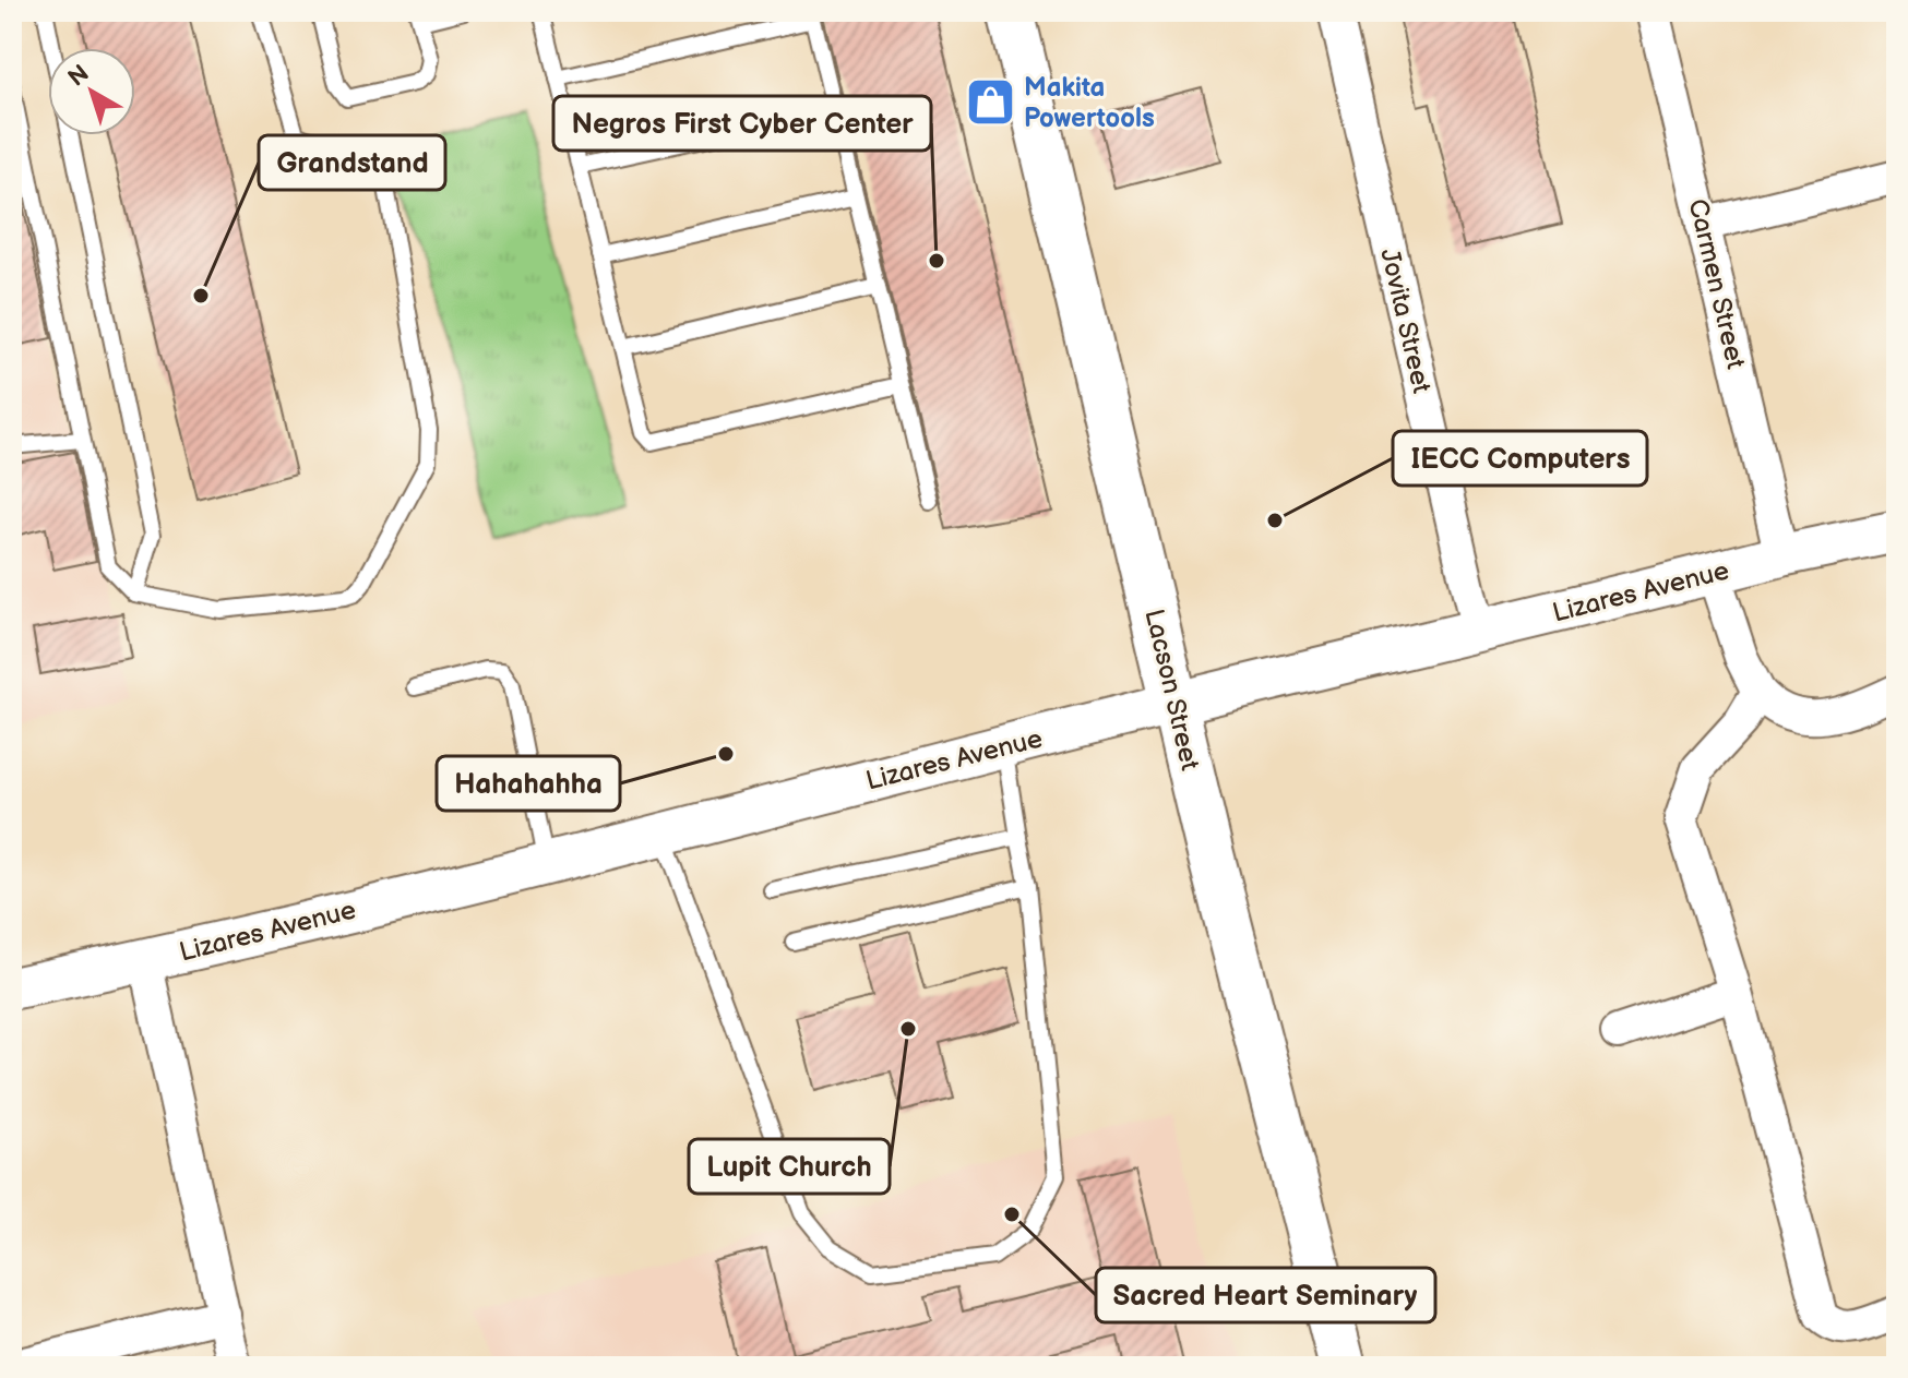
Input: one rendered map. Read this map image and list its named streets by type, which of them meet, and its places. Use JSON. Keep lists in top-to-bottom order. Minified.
{"streets":{"main road":["Lacson Street"],"street":["Carmen Street","Jovita Street","Lizares Avenue"]},"crossings":[["Carmen Street","Lizares Avenue"],["Jovita Street","Lizares Avenue"],["Lizares Avenue","Lacson Street"]],"places":{"shop":["Makita Powertools"],"other":["Negros First Cyber Center","Grandstand","IECC Computers","Hahahahha","Lupit Church","Sacred Heart Seminary"]},"north":"top left"}
